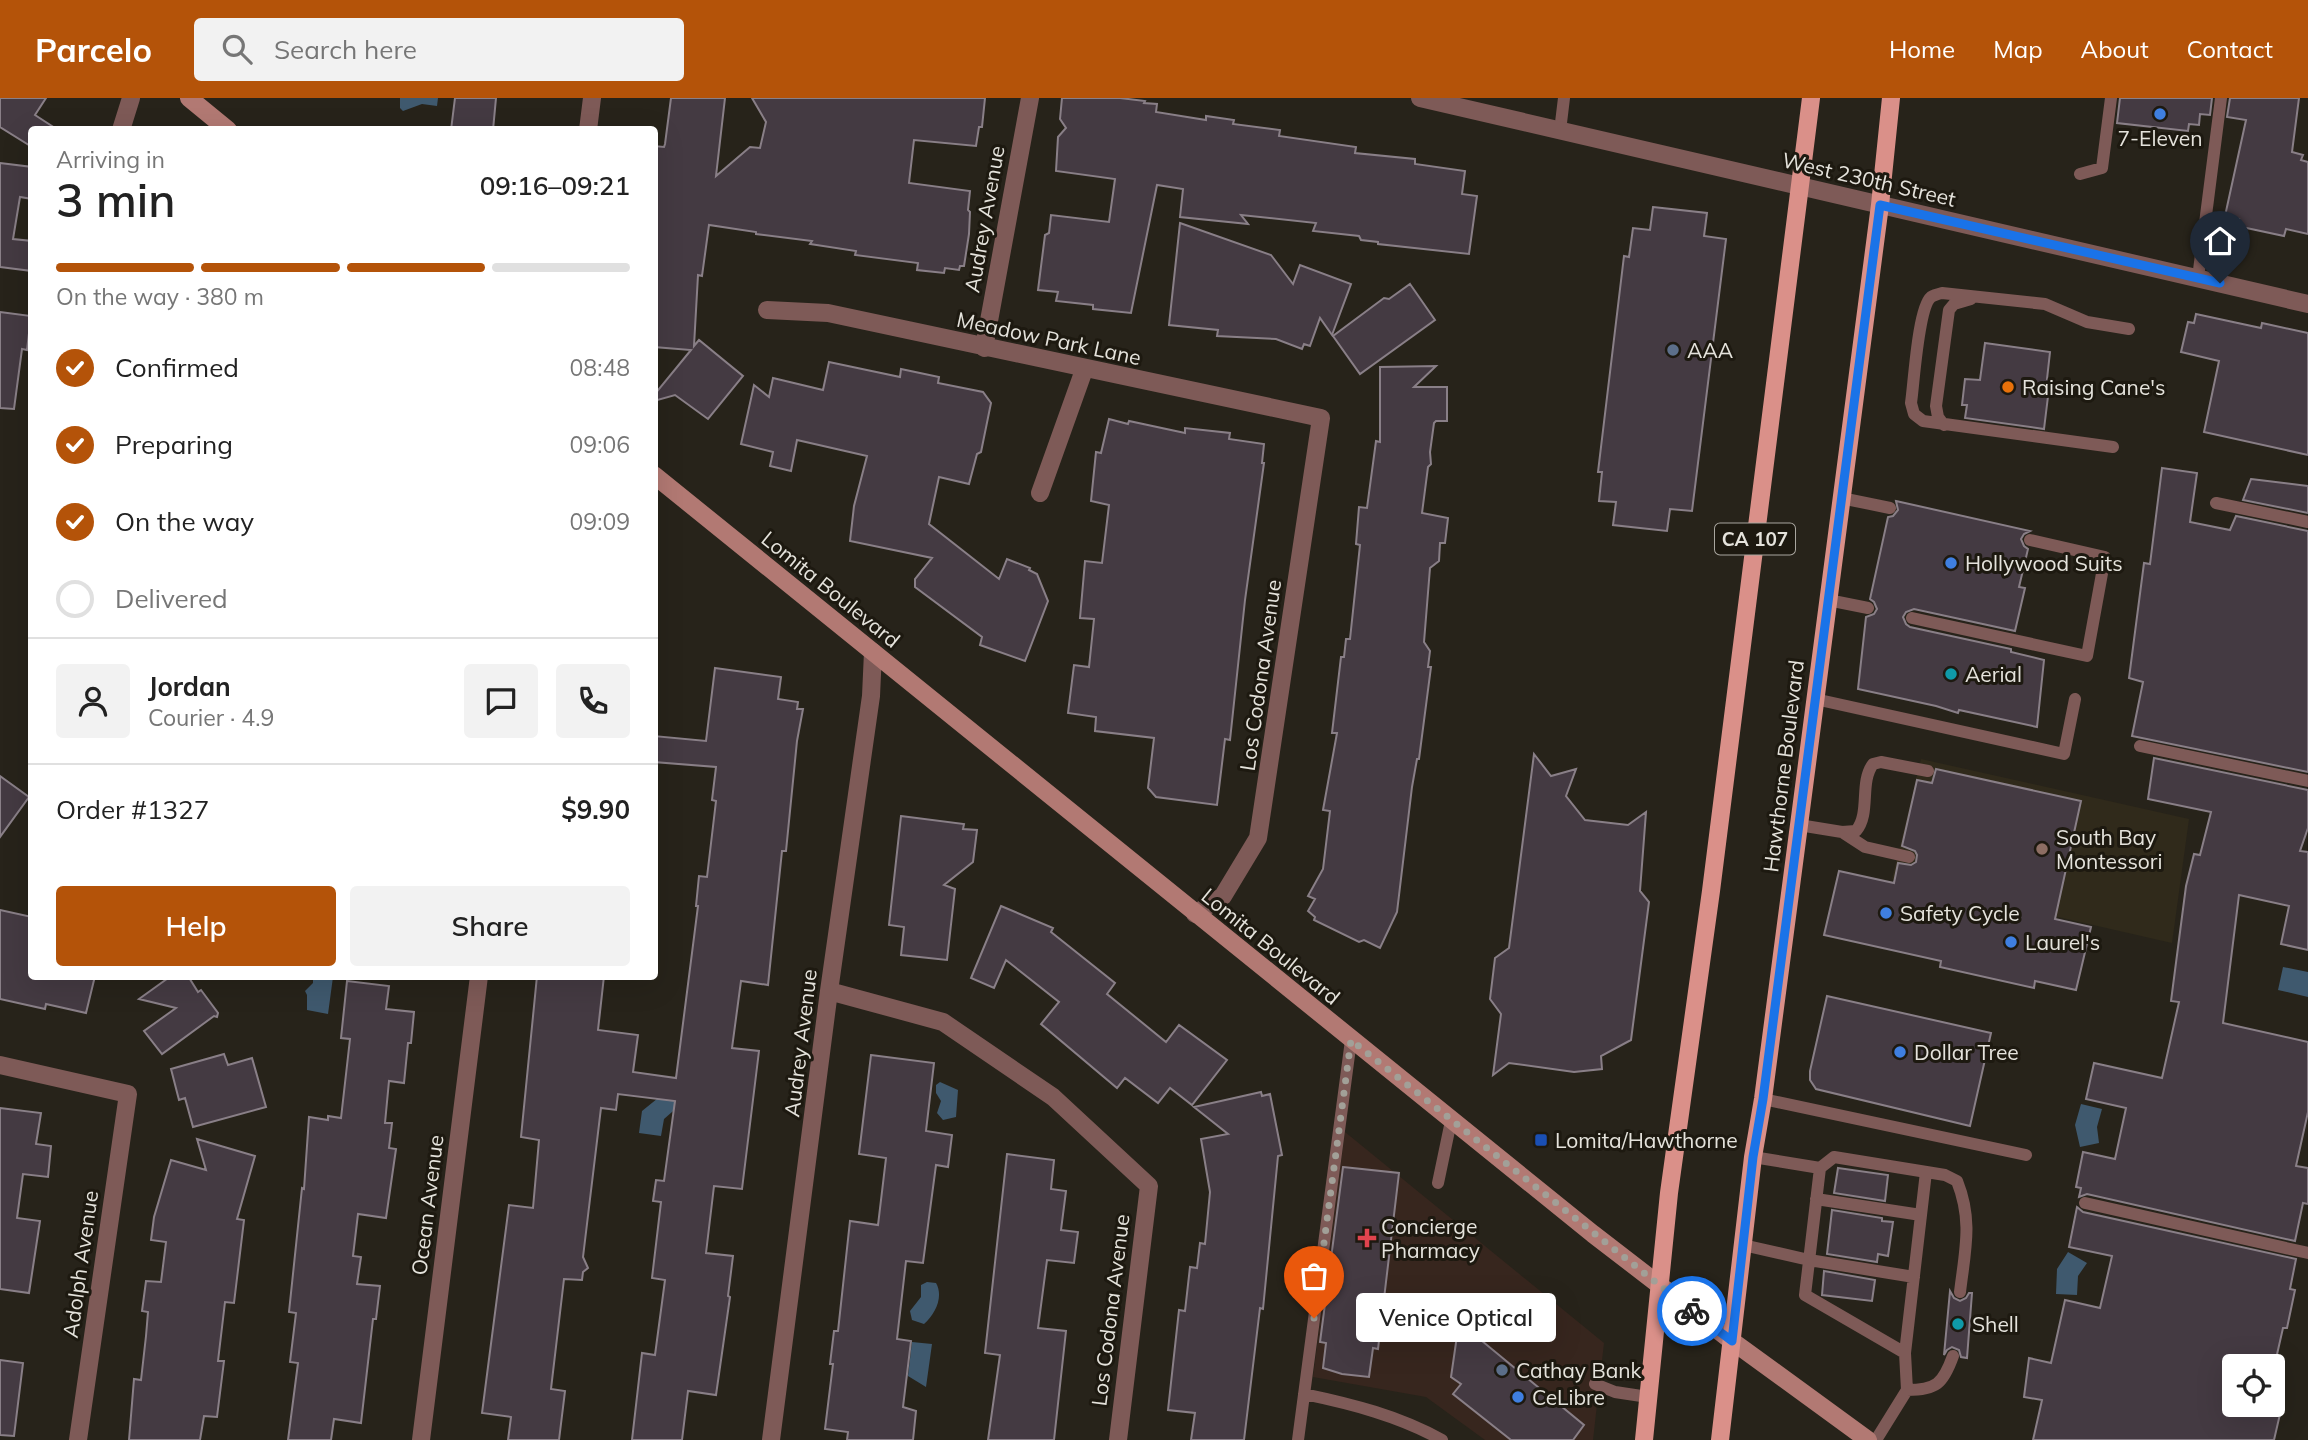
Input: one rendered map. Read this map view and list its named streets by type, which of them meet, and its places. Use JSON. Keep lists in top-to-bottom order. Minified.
{"streets":{"main road":["CA 107","Lomita Boulevard","Hawthorne Boulevard"],"street":["West 230th Street","Audrey Avenue","Meadow Park Lane","Los Codona Avenue","Ocean Avenue","Adolph Avenue"]},"crossings":[["West 230th Street","CA 107"],["West 230th Street","Hawthorne Boulevard"],["Audrey Avenue","Meadow Park Lane"],["Audrey Avenue","Lomita Boulevard"],["Audrey Avenue","Los Codona Avenue"],["Meadow Park Lane","Los Codona Avenue"],["CA 107","Lomita Boulevard"],["Lomita Boulevard","Los Codona Avenue"],["Lomita Boulevard","Hawthorne Boulevard"]],"places":{"other":["7-Eleven","AAA","Raising Cane's","Hollywood Suits","Aerial","South Bay Montessori","Safety Cycle","Laurel's","Dollar Tree","Venice Optical","Shell","Cathay Bank","CeLibre"],"transit":["Lomita/Hawthorne"],"health":["Concierge Pharmacy"]},"page":{"header":"Parcelo","search":"Search here","nav":["Home","Map","About","Contact"],"heading":["3 min","Arriving in","09:16–09:21"],"panel":["Jordan","Courier · 4.9","Order #1327","$9.90"],"bar":"On the way · 380 m","list":[["Confirmed","08:48"],["Preparing","09:06"],["On the way","09:09"],"Delivered"],"buttons":["Help","Share"],"bubble":"Venice Optical"}}
